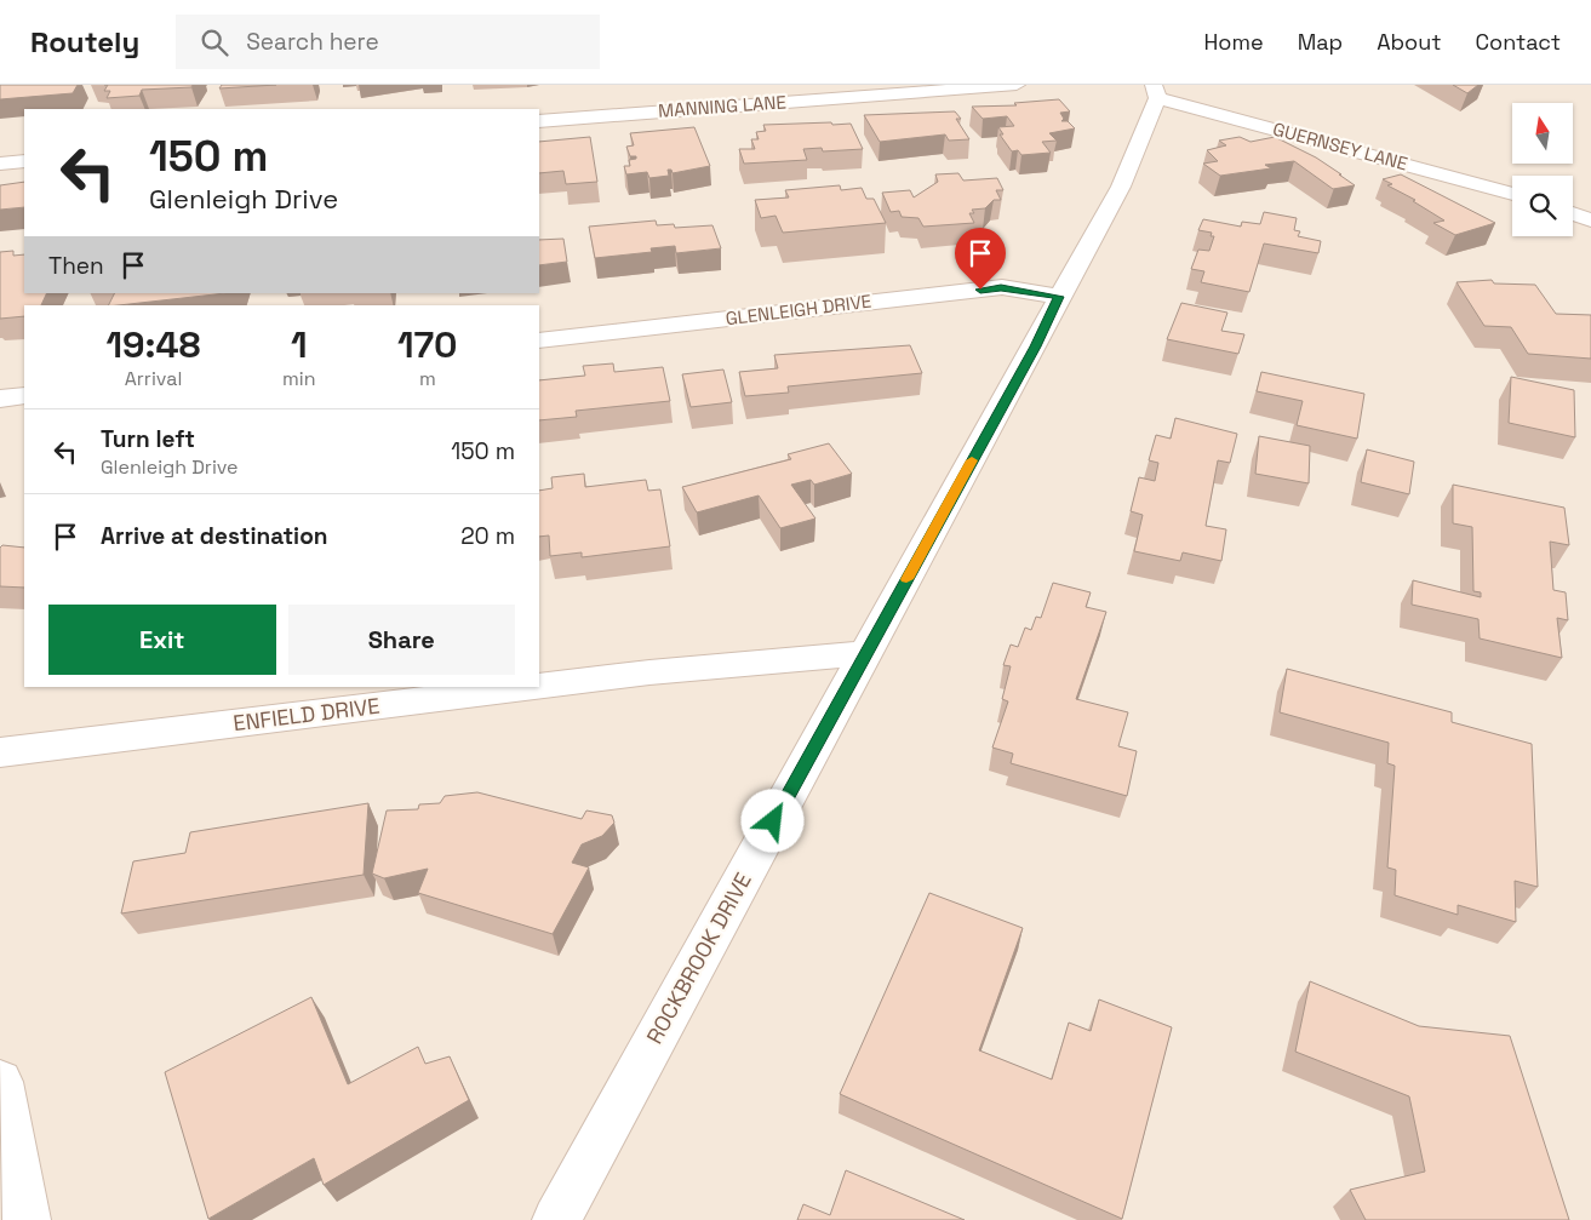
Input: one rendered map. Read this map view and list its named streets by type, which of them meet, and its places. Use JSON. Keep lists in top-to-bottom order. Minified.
{"streets":{"street":["MANNING LANE","GUERNSEY LANE","GLENLEIGH DRIVE","ENFIELD DRIVE","ROCKBROOK DRIVE"]},"crossings":[["GUERNSEY LANE","ROCKBROOK DRIVE"],["GLENLEIGH DRIVE","ROCKBROOK DRIVE"],["ENFIELD DRIVE","ROCKBROOK DRIVE"]],"north":"top","page":{"header":"Routely","search":"Search here","nav":["Home","Map","About","Contact"],"turn":["150 m","Glenleigh Drive"],"then":"Then","eta":["19:48","Arrival","1","min","170","m"],"list":[{"name":"Turn left","note":"Glenleigh Drive","value":"150 m"},{"name":"Arrive at destination","value":"20 m"}],"buttons":["Exit","Share"]}}
